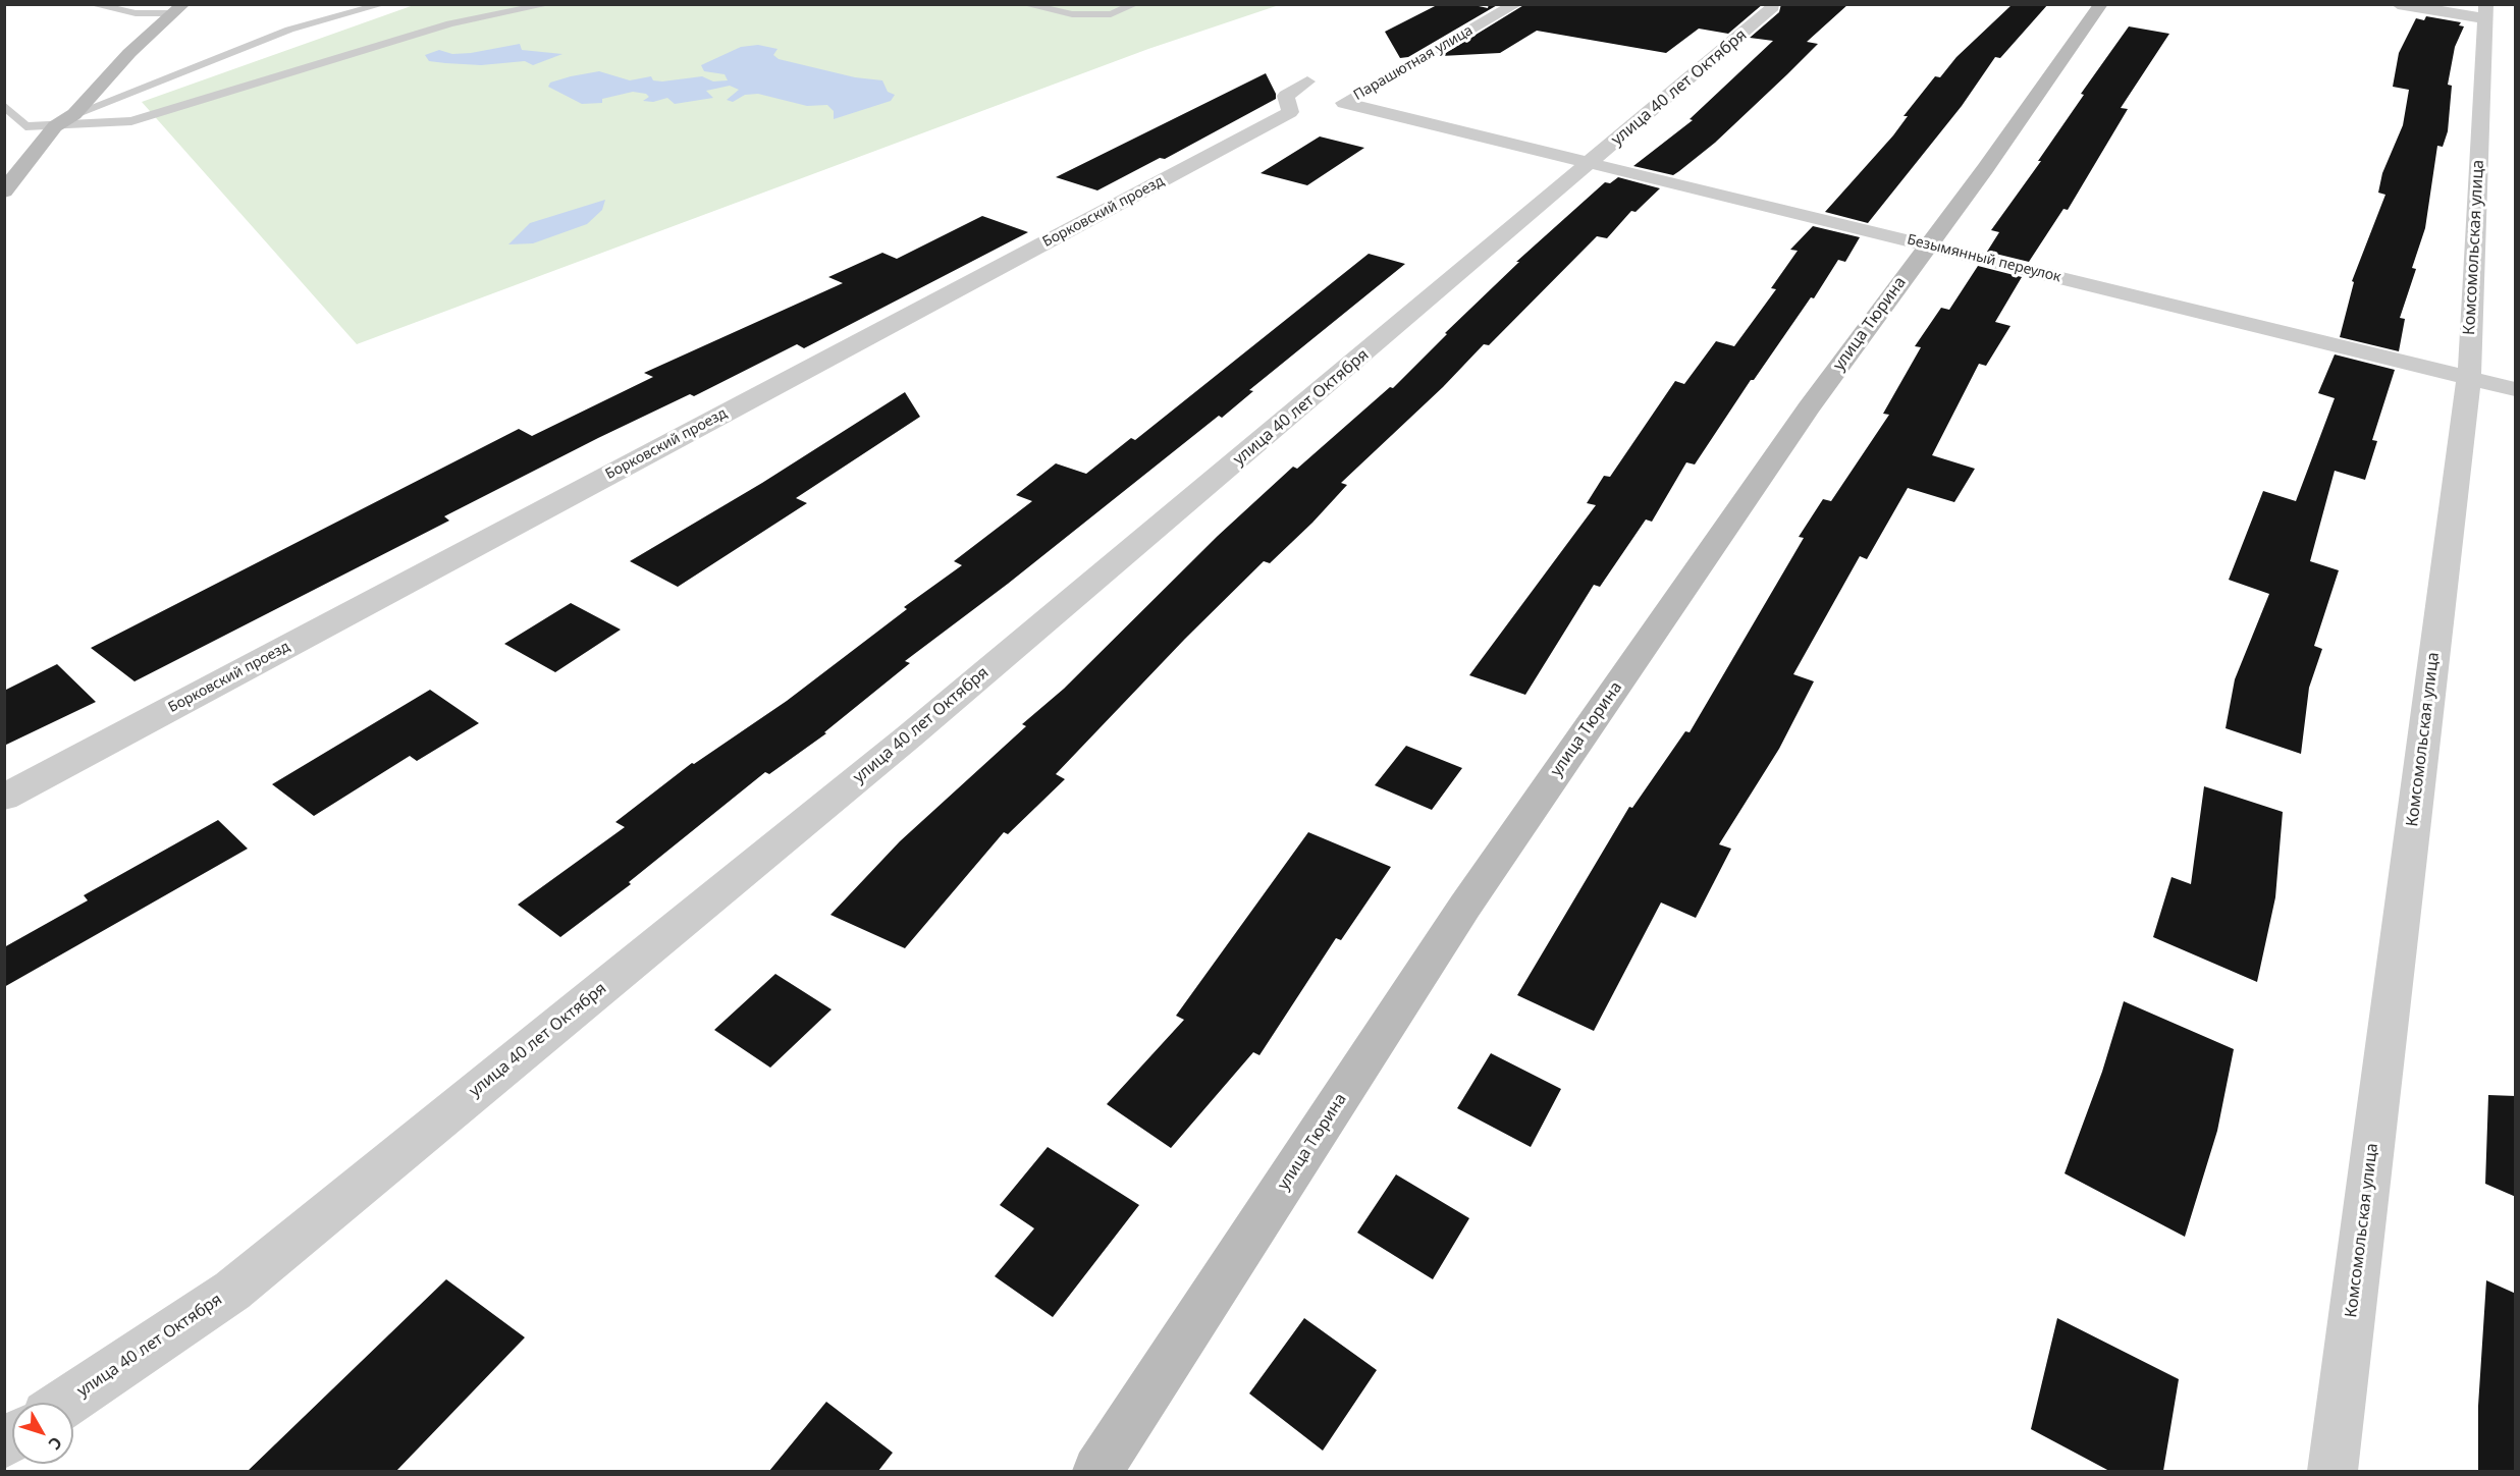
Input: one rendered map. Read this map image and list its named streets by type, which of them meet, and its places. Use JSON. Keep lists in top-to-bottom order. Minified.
{"streets":{"street":["Парашютная улица","улица 40 лет Октября","Борковский проезд","Комсомольская улица","Безымянный переулок","улица Тюрина"]},"crossings":[["Парашютная улица","Безымянный переулок"],["улица 40 лет Октября","Безымянный переулок"],["Комсомольская улица","Безымянный переулок"],["Безымянный переулок","улица Тюрина"]],"north":"bottom right"}
